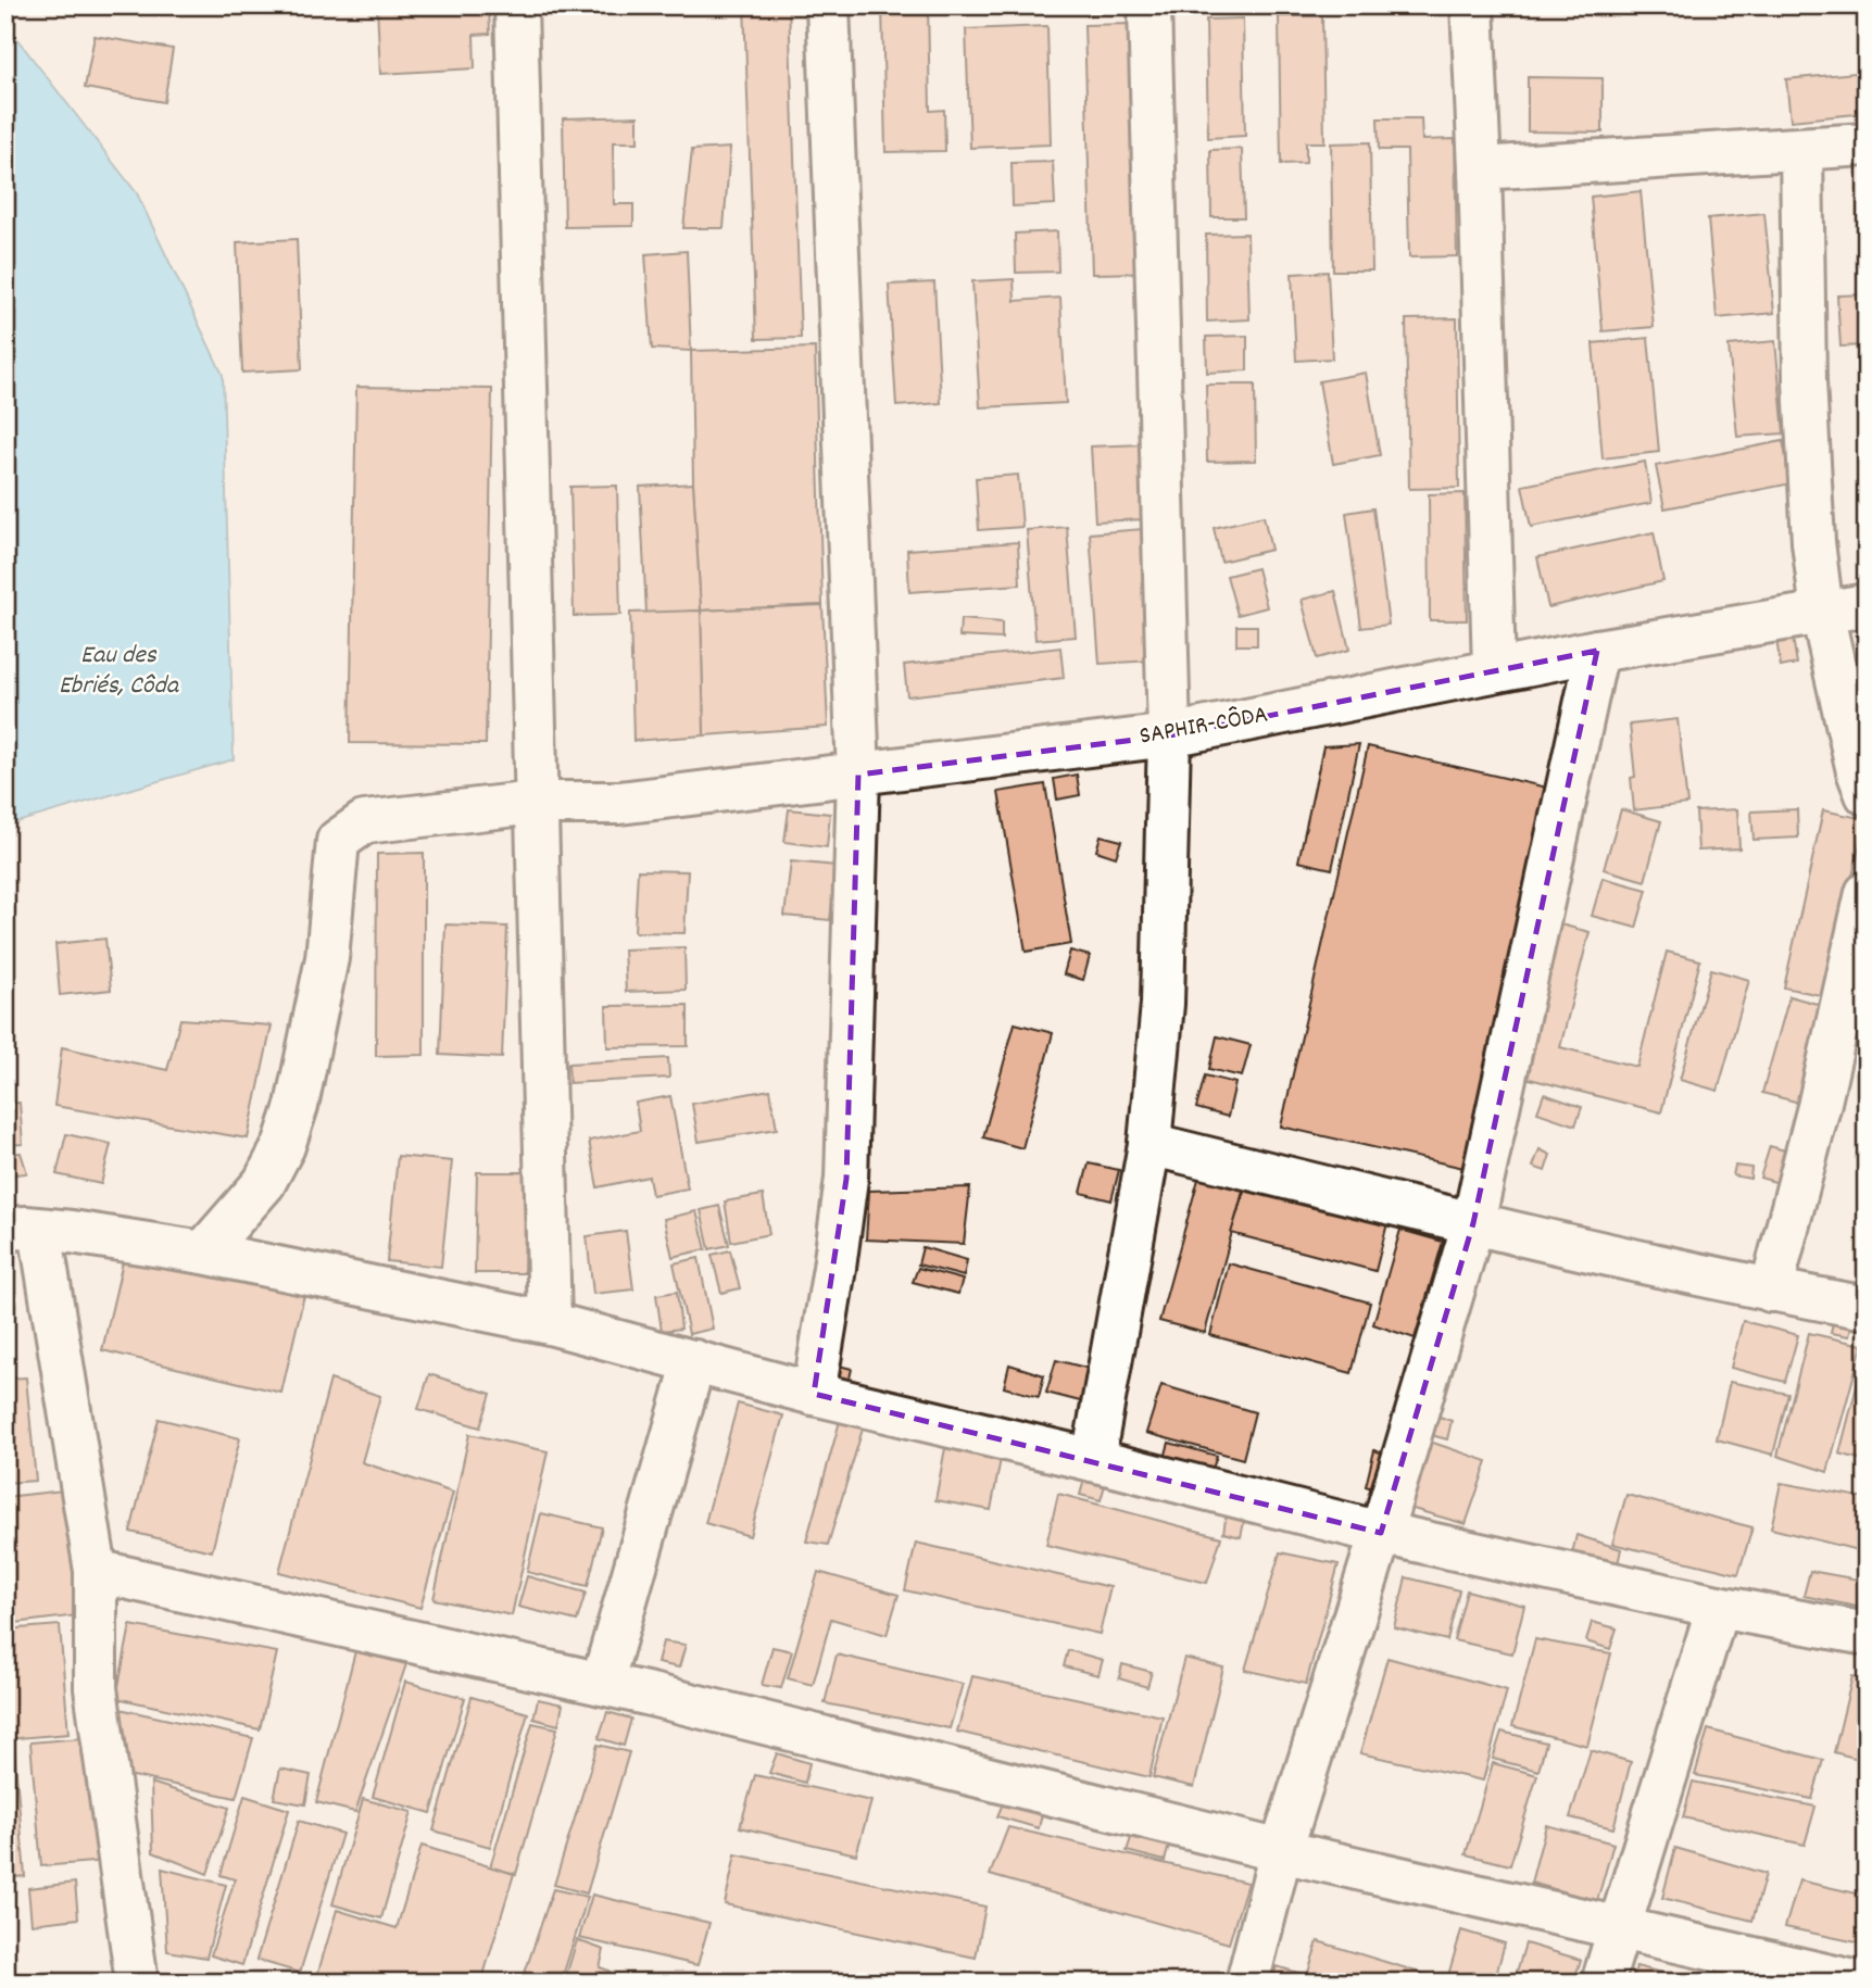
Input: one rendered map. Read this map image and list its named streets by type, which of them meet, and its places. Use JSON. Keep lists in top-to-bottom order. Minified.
{"streets":{"street":["SAPHIR-CÔDA"]},"water":["Eau des Ebriés, Côda"]}
